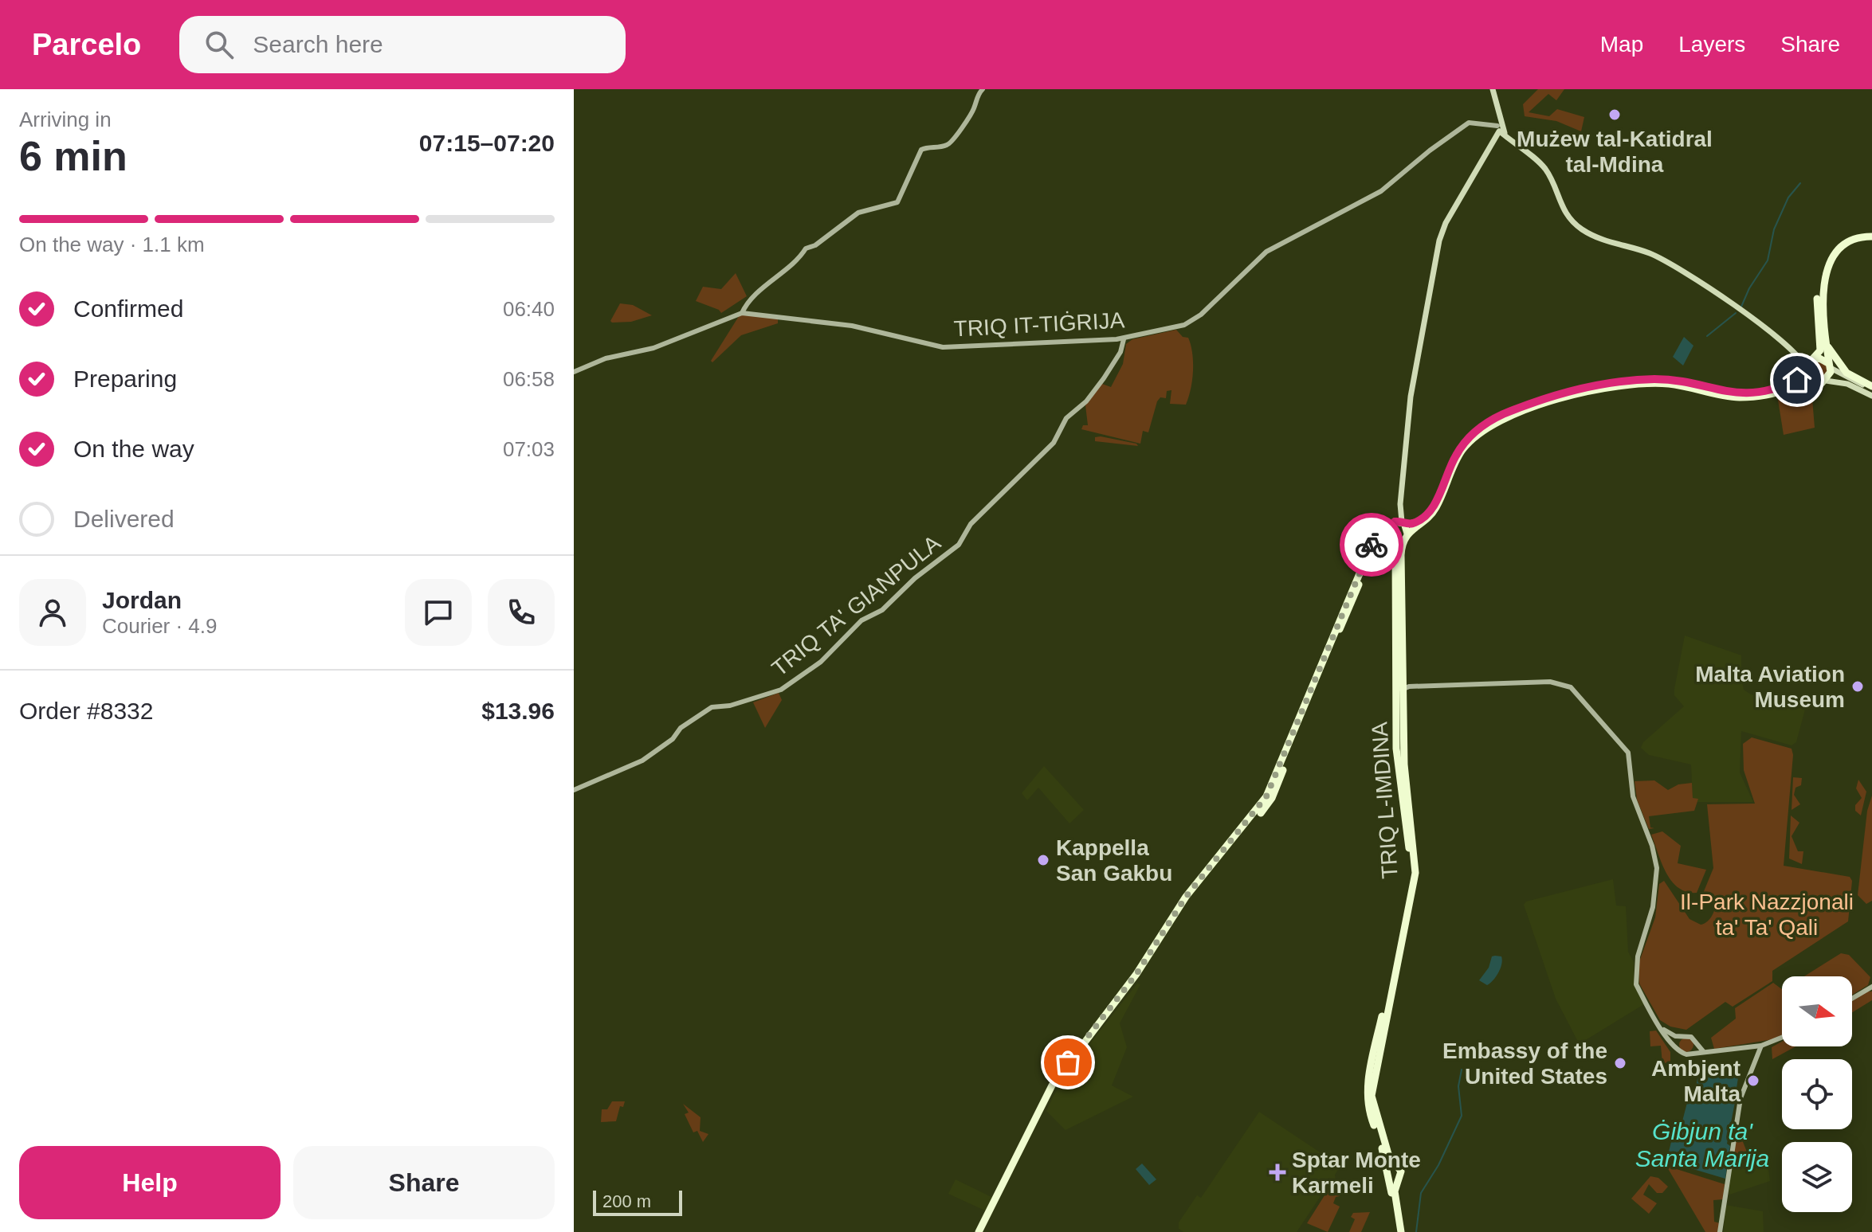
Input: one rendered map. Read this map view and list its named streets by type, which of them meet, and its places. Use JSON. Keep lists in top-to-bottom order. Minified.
{"streets":{"highway":["TRIQ L-IMDINA"],"main road":["TRIQ IT-TIĠRIJA","TRIQ TA' GIANPULA"]},"crossings":[["TRIQ IT-TIĠRIJA","TRIQ TA' GIANPULA"]],"water":["Ġibjun ta' Santa Marija"],"parks":["Il-Park Nazzjonali ta' Ta' Qali"],"places":{"other":["Mużew tal-Katidral tal-Mdina","Malta Aviation Museum","Kappella San Gakbu","Embassy of the United States","Ambjent Malta"],"health":["Sptar Monte Karmeli"]},"scale_bar":"200 m","north":"right","page":{"header":"Parcelo","search":"Search here","nav":["Map","Layers","Share"],"heading":["6 min","Arriving in","07:15–07:20"],"panel":["Jordan","Courier · 4.9","Order #8332","$13.96"],"bar":"On the way · 1.1 km","list":[["Confirmed","06:40"],["Preparing","06:58"],["On the way","07:03"],"Delivered"],"buttons":["Help","Share"],"scale":"200 m"}}
